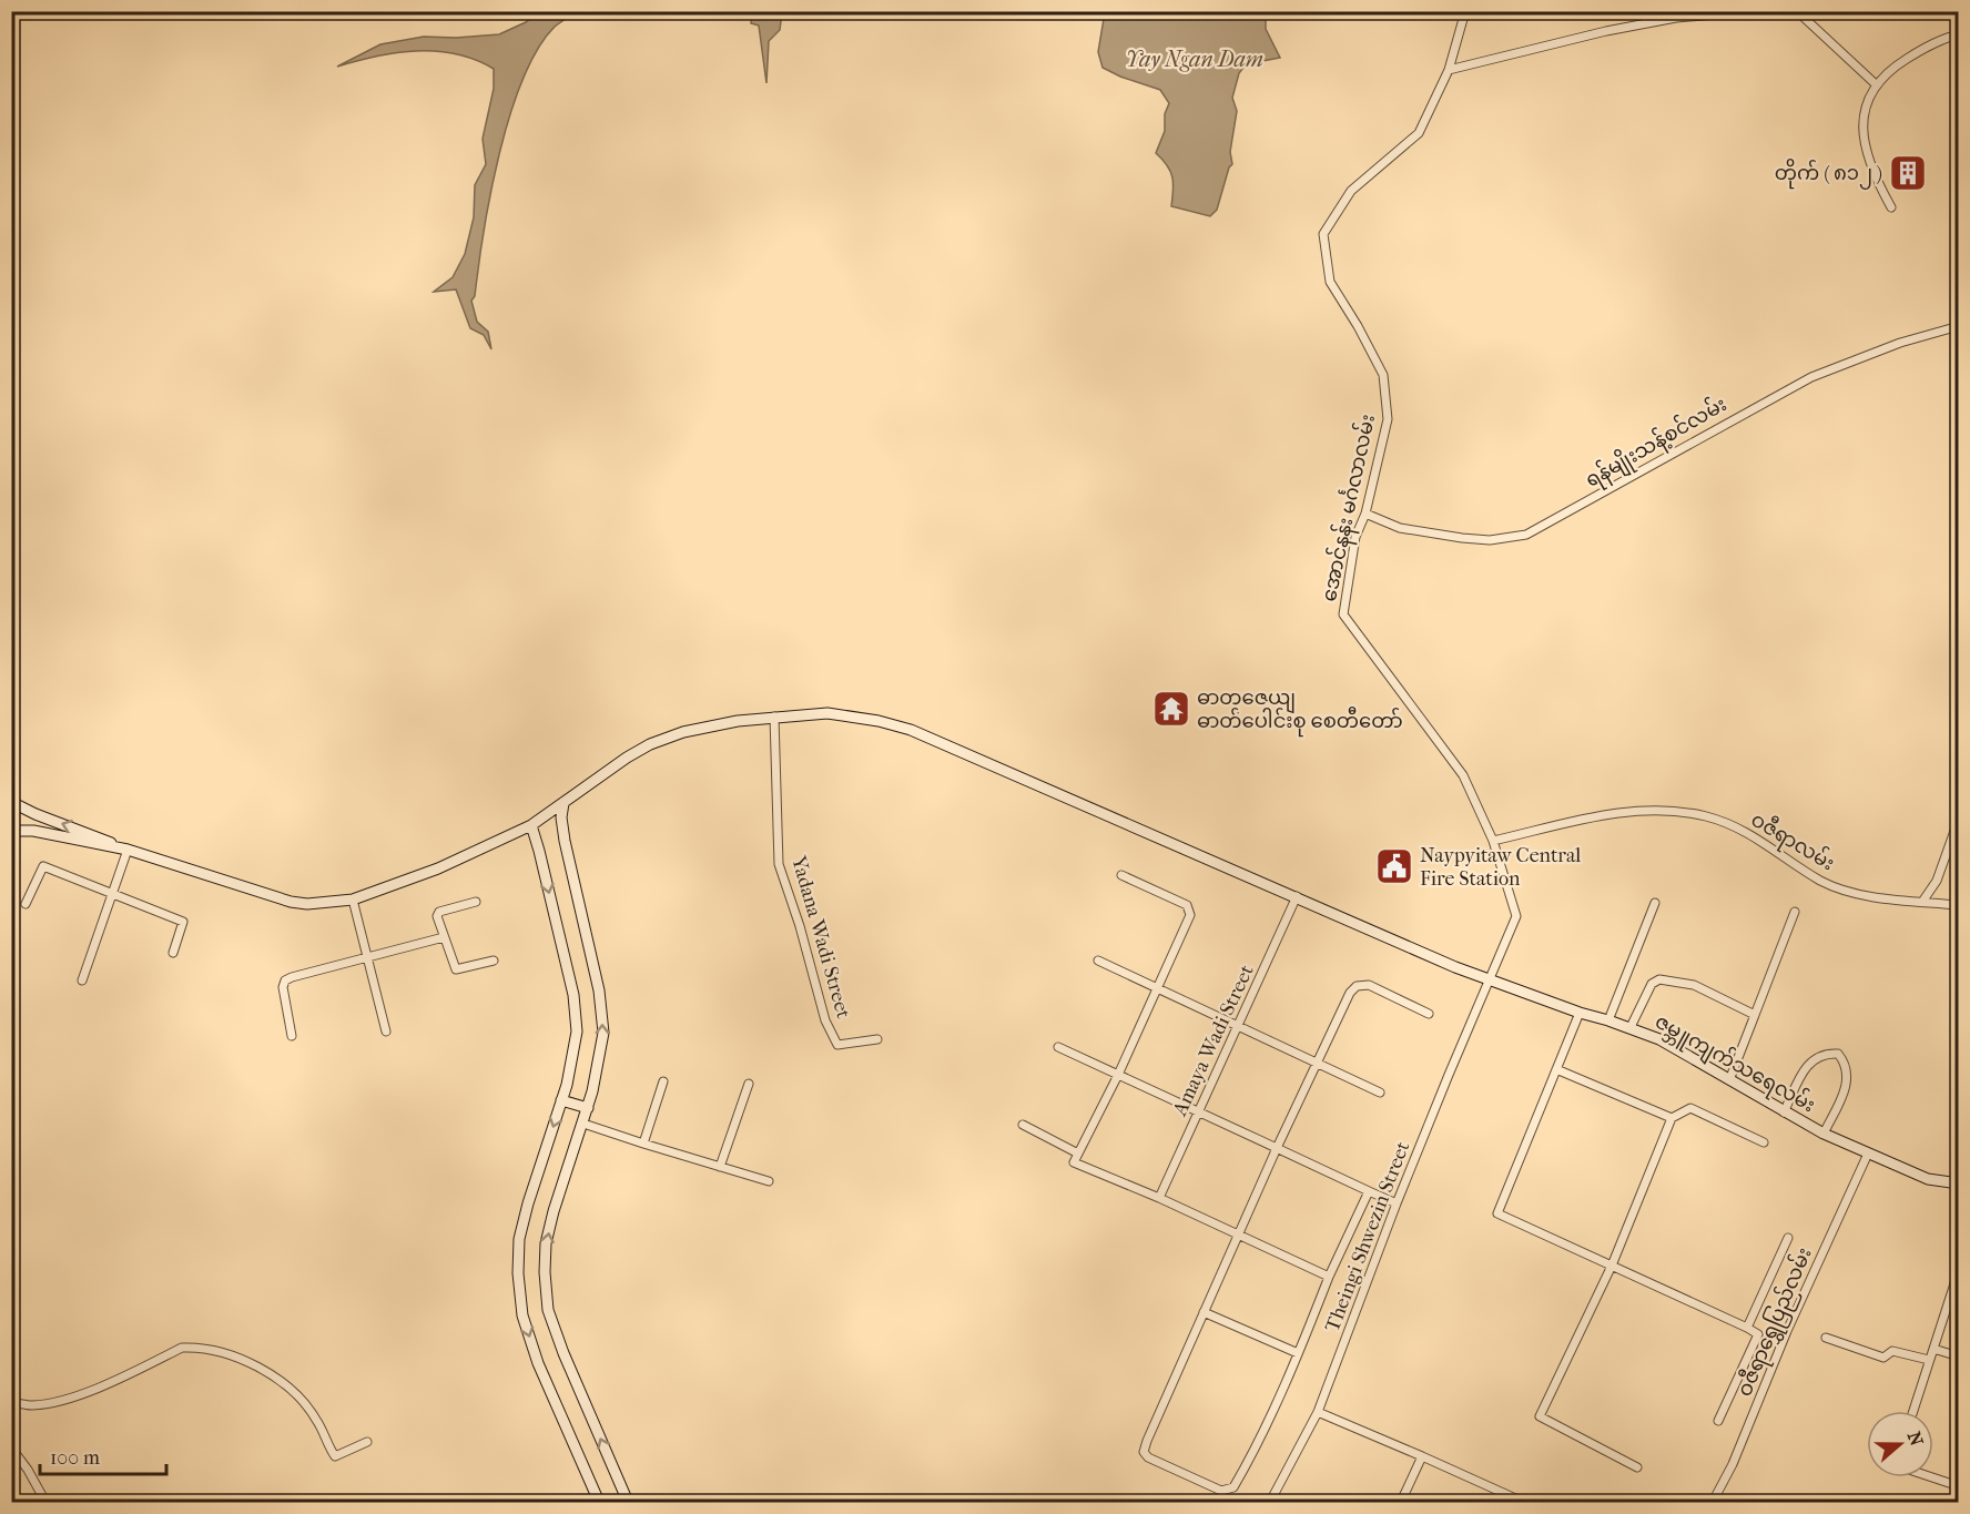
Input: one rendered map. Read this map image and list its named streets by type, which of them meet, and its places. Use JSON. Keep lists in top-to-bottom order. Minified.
{"streets":{"main road":["ဇမ္ဘူကျက်သရေလမ်း"],"street":["ရန်မျိုးသန့်စင်လမ်း","အောင်နန်း မင်္ဂလာလမ်း","ဝဇီရာလမ်း","Yadana Wadi Street","Amaya Wadi Street","Theingi Shwezin Street","ဝဇီရာရွှေပြည်လမ်း"]},"crossings":[["ရန်မျိုးသန့်စင်လမ်း","အောင်နန်း မင်္ဂလာလမ်း"],["အောင်နန်း မင်္ဂလာလမ်း","ဝဇီရာလမ်း"],["အောင်နန်း မင်္ဂလာလမ်း","ဇမ္ဘူကျက်သရေလမ်း"],["အောင်နန်း မင်္ဂလာလမ်း","Theingi Shwezin Street"],["Yadana Wadi Street","ဇမ္ဘူကျက်သရေလမ်း"],["Amaya Wadi Street","ဇမ္ဘူကျက်သရေလမ်း"],["ဇမ္ဘူကျက်သရေလမ်း","Theingi Shwezin Street"],["ဇမ္ဘူကျက်သရေလမ်း","ဝဇီရာရွှေပြည်လမ်း"]],"water":["Yay Ngan Dam"],"places":{"building":["တိုက် ( ၈၁၂ )"],"temple":["ဓာတုဇေယျ ဓာတ်ပေါင်းစု စေတီတော်"],"public building":["Naypyitaw Central Fire Station"]},"scale_bar":"100 m","north":"right"}
